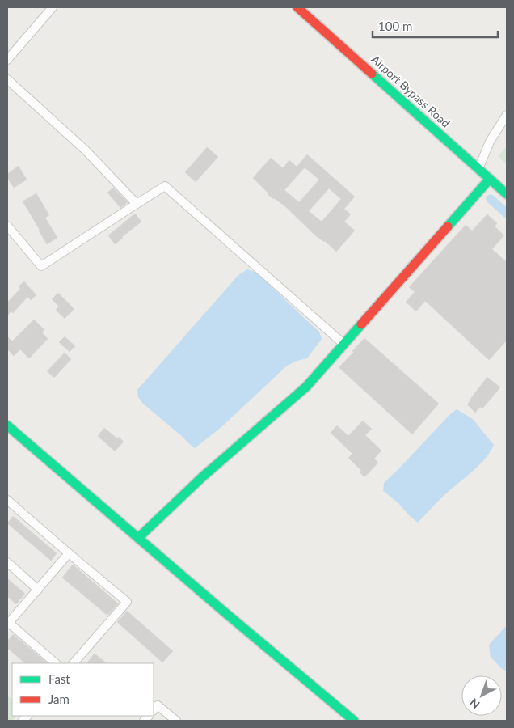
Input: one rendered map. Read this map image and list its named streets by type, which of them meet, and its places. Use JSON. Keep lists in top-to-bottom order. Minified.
{"streets":{"street":["Airport Bypass Road"]},"legend":["Fast","Jam"],"scale_bar":"100 m","north":"bottom left"}
